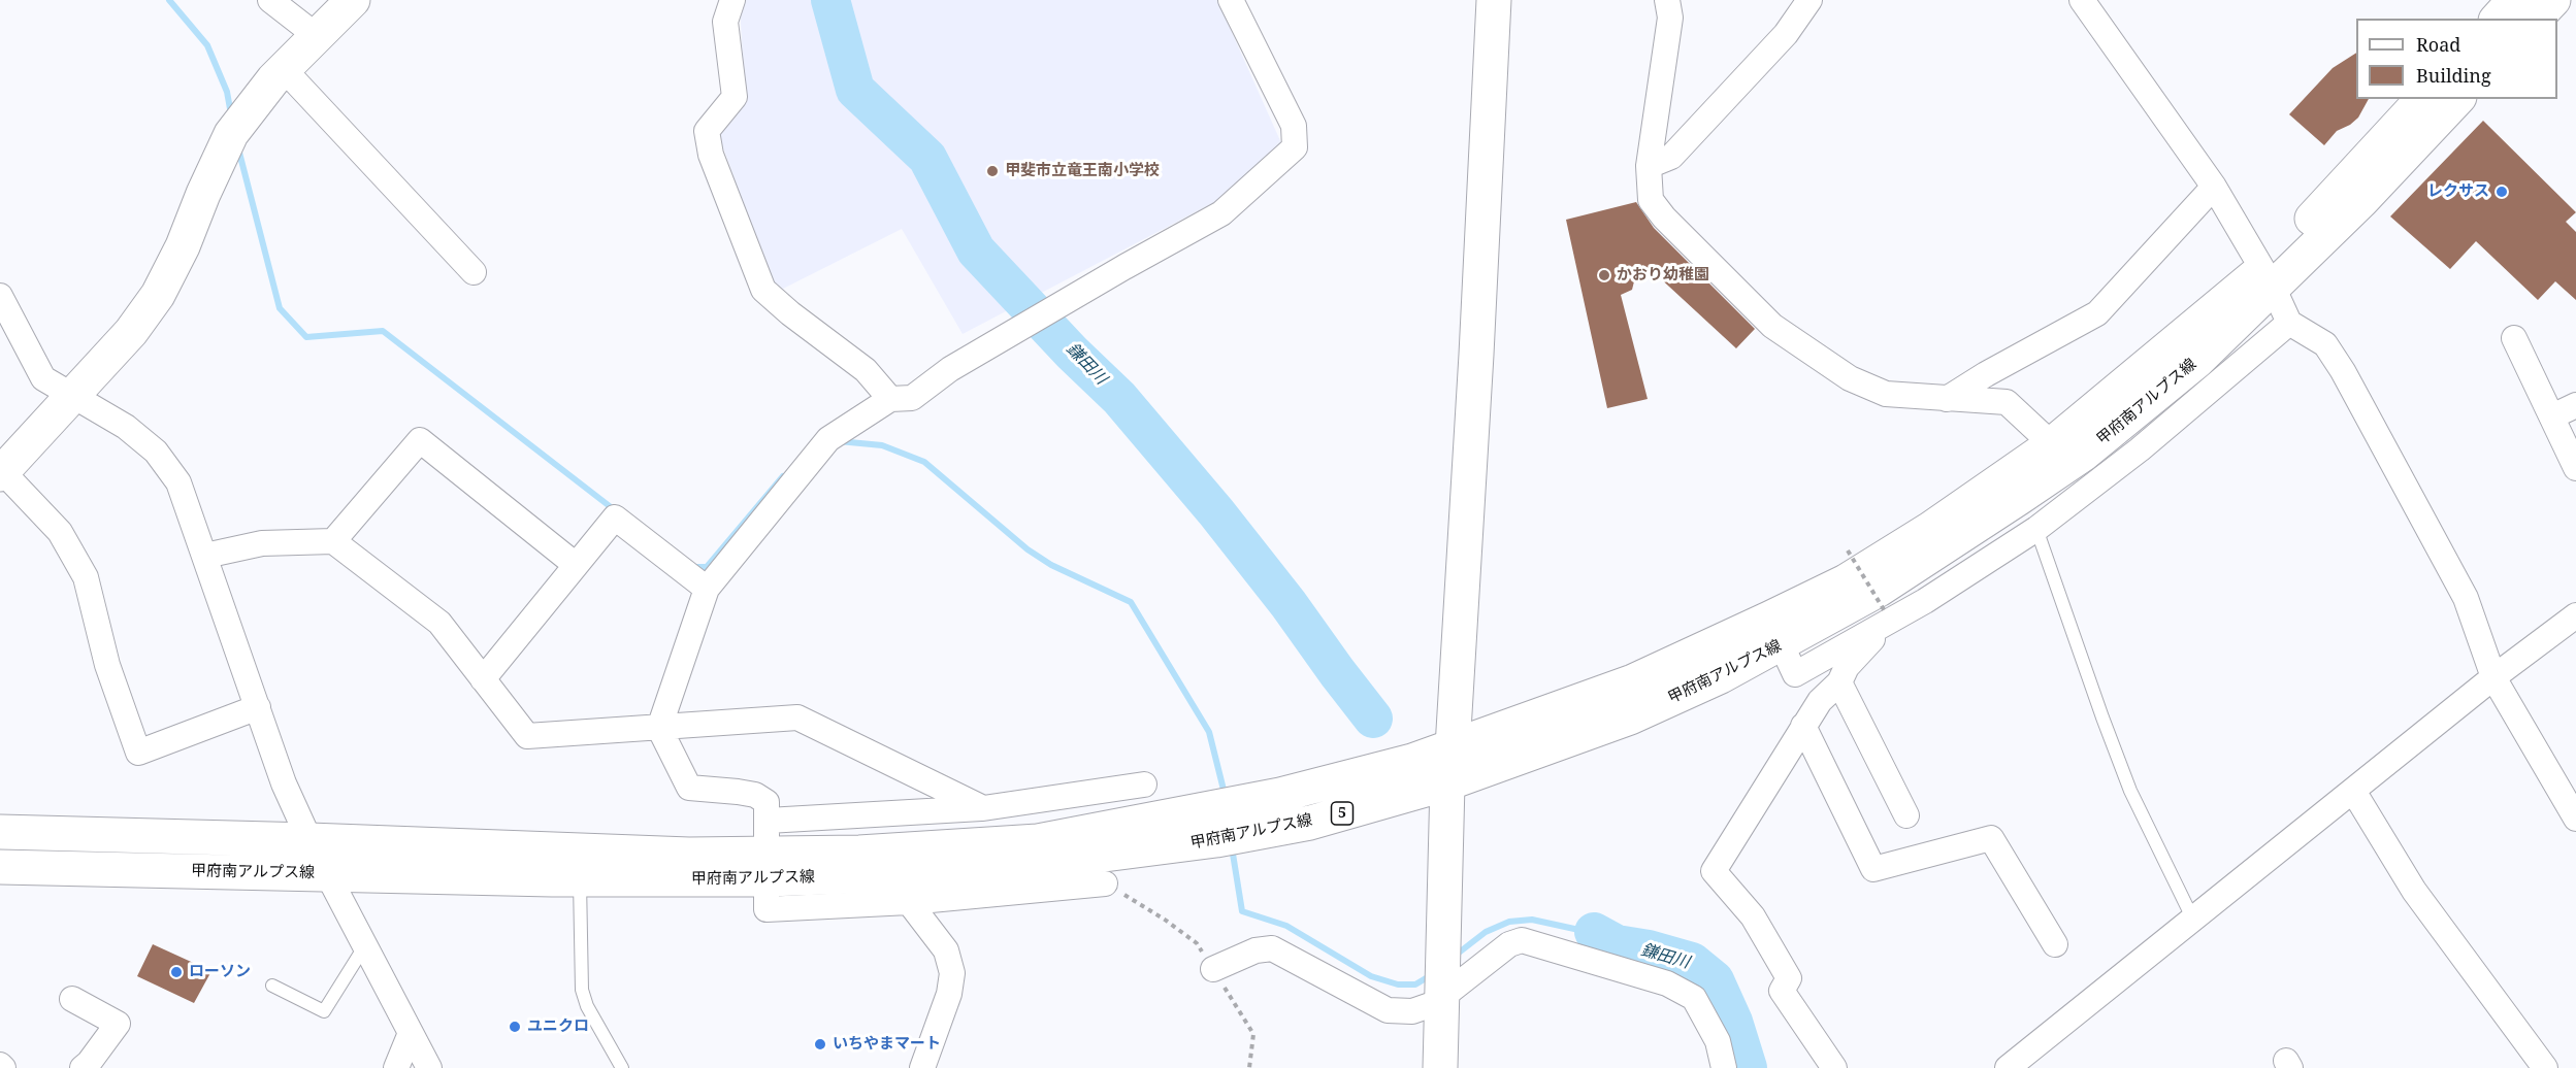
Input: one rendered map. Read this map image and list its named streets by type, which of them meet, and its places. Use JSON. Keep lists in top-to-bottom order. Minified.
{"streets":{"main road":["甲府南アルプス線","5"]},"water":["鎌田川"],"places":["甲斐市立竜王南小学校","レクサス","かおり幼稚園","ローソン","ユニクロ","いちやまマート"],"legend":["Road","Building"]}
